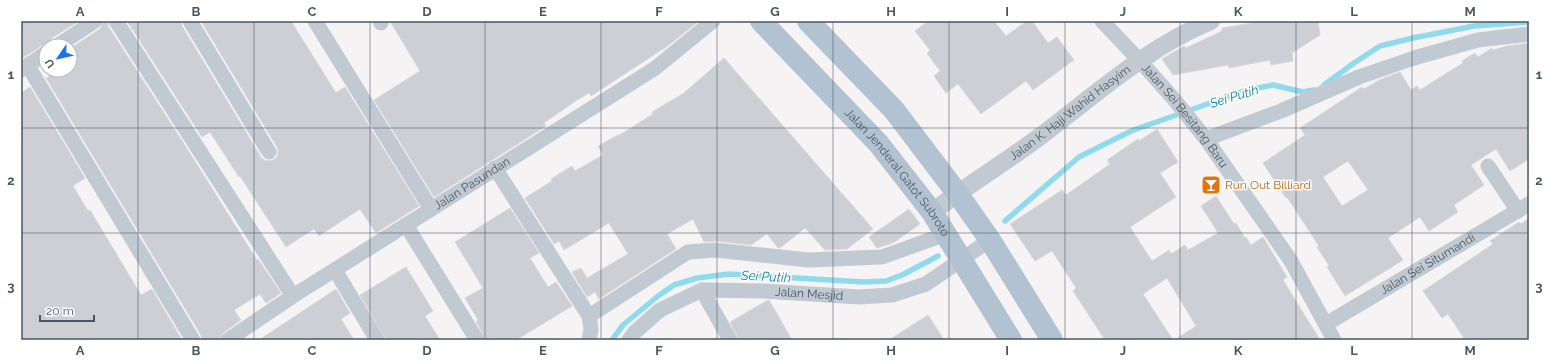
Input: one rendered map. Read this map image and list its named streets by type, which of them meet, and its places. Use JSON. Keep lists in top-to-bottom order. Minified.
{"streets":{"main road":["Jalan Jenderal Gatot Subroto"],"street":["Jalan K. Haji Wahid Hasyim","Jalan Sei Besitang Baru","Jalan Pasundan","Jalan Sei Situmandi","Jalan Mesjid"]},"crossings":[["Jalan K. Haji Wahid Hasyim","Jalan Sei Besitang Baru"],["Jalan K. Haji Wahid Hasyim","Jalan Jenderal Gatot Subroto"],["Jalan Sei Besitang Baru","Jalan Sei Situmandi"],["Jalan Jenderal Gatot Subroto","Jalan Mesjid"]],"water":["Sei Putih"],"places":{"bar":["Run Out Billiard"]},"scale_bar":"20 m","north":"bottom left","grid":{"columns":["A","B","C","D","E","F","G","H","I","J","K","L","M"],"rows":["1","2","3"]}}
